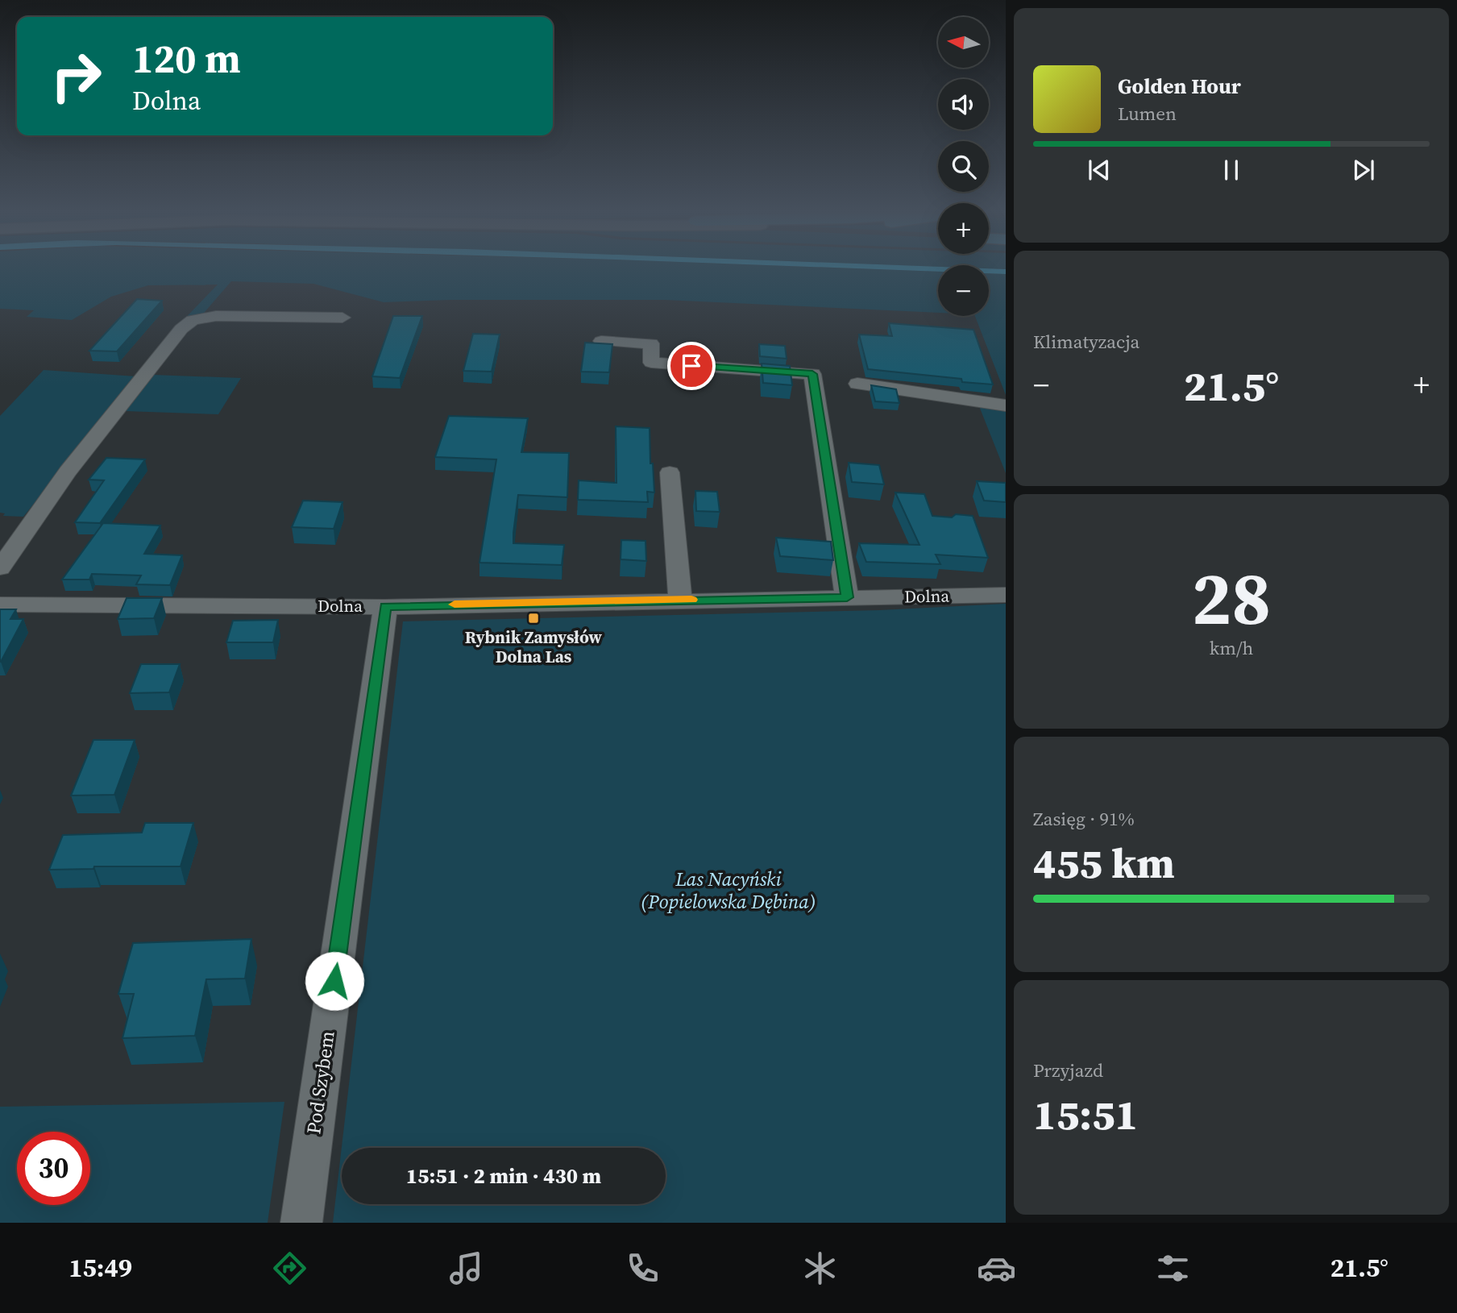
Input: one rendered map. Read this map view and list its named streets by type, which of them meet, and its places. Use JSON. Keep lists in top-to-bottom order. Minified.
{"streets":{"street":["Dolna","Pod Szybem"]},"crossings":[["Dolna","Pod Szybem"]],"parks":["Las Nacyński (Popielowska Dębina)"],"places":{"transit":["Rybnik Zamysłów Dolna Las"]},"north":"left","page":{"map_buttons":["+","−"],"turn":["120 m","Dolna"],"song":["Golden Hour","Lumen"],"tile":["Klimatyzacja",["28","km/h"],["Zasięg · 91%","455 km"],["Przyjazd","15:51"]],"heat":["−","21.5°","+"],"limit":"30","trip":"15:51 · 2 min · 430 m","tabs":["15:49","21.5°"]}}
